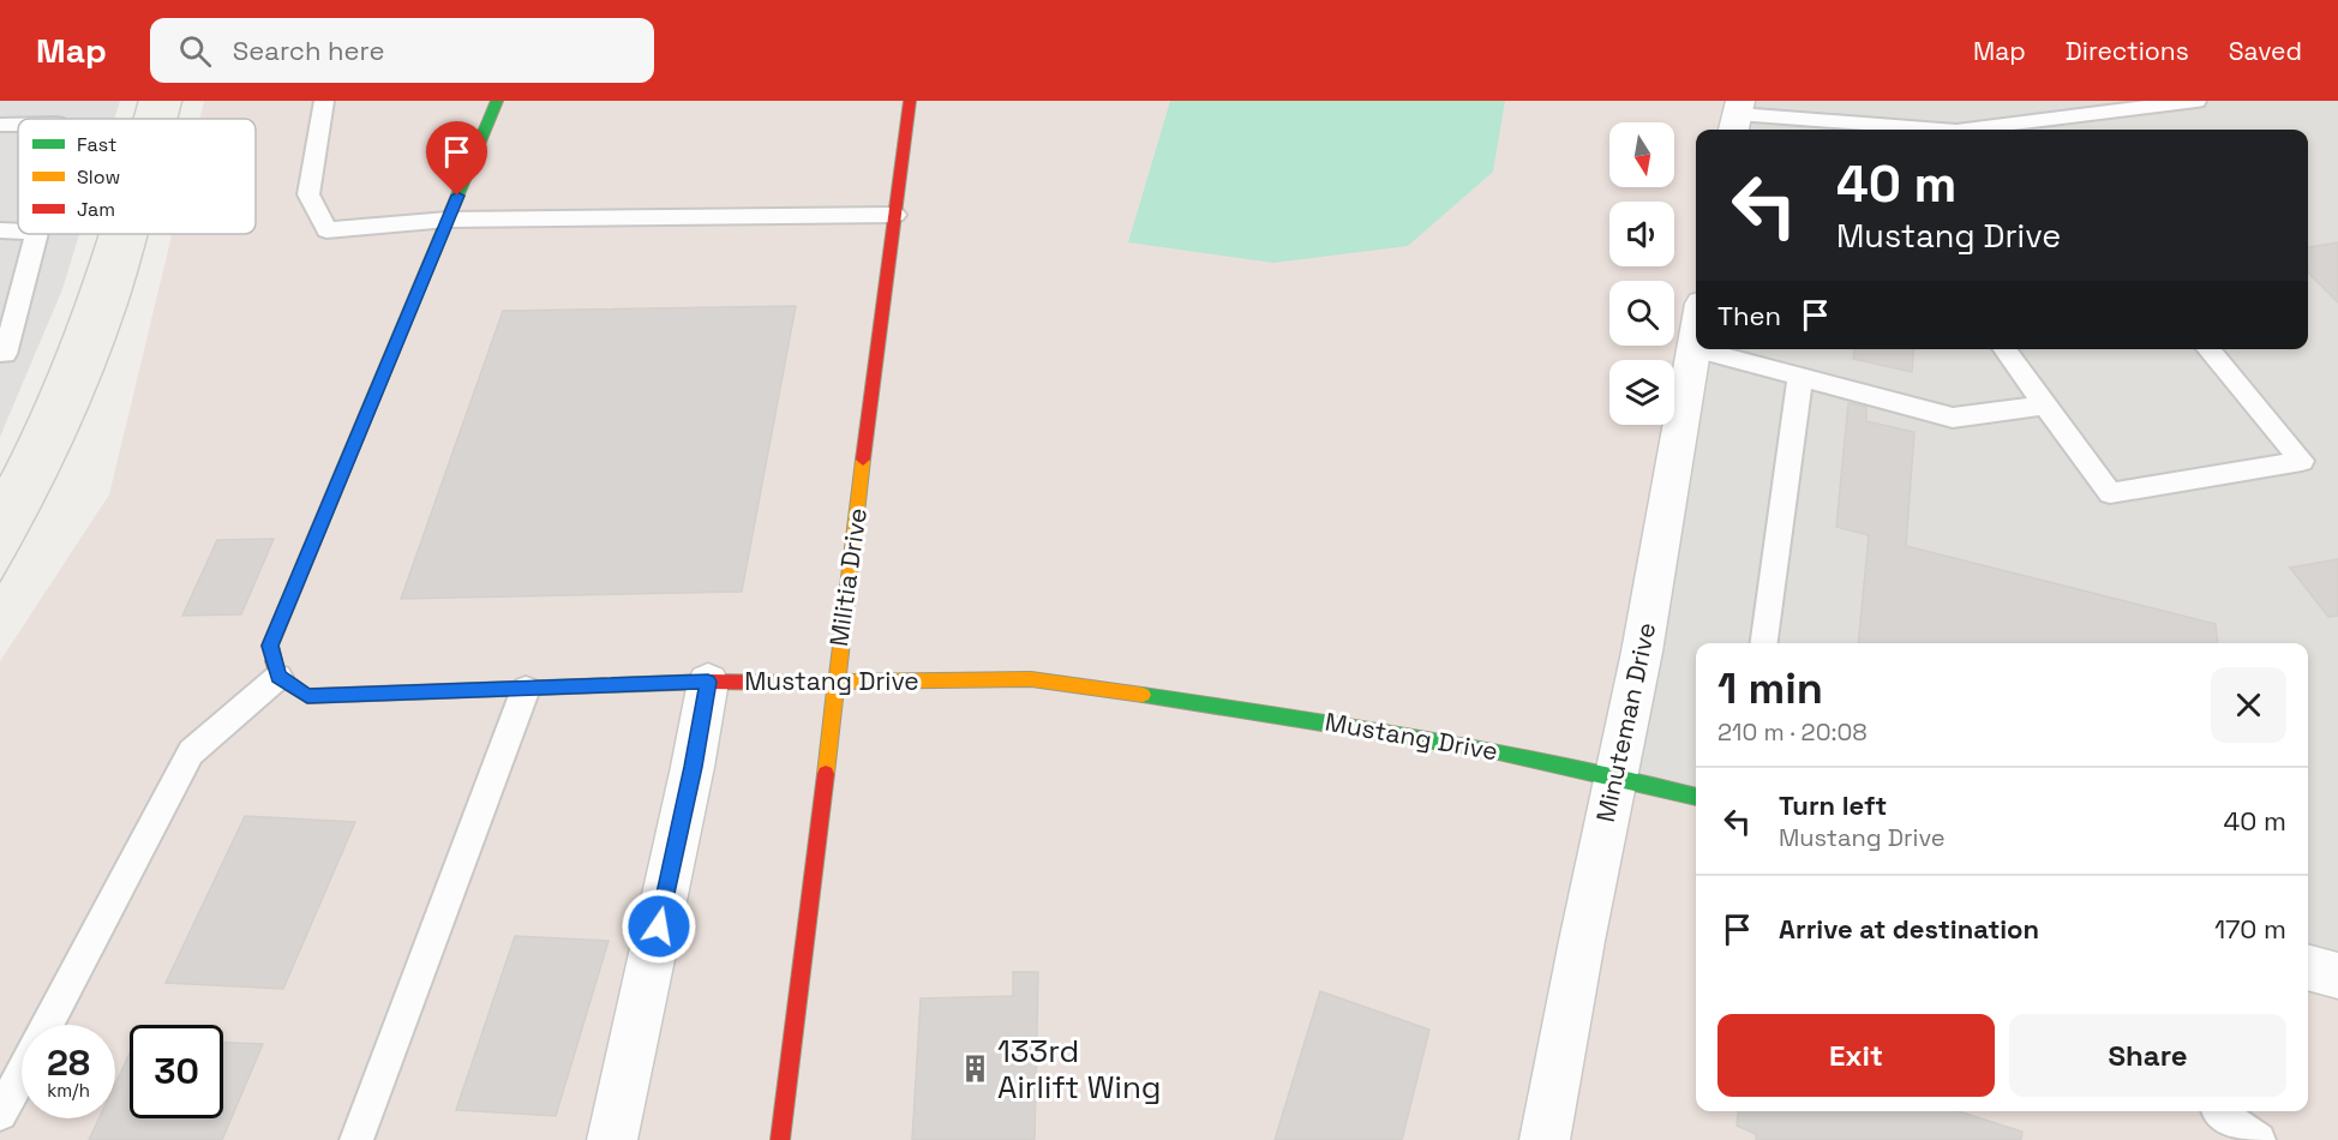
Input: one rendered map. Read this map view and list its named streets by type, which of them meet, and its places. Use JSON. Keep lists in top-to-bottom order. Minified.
{"streets":{"street":["Militia Drive","Mustang Drive","Minuteman Drive"]},"crossings":[["Militia Drive","Mustang Drive"],["Mustang Drive","Minuteman Drive"]],"places":{"building":["133rd Airlift Wing"]},"legend":["Fast","Slow","Jam"],"north":"bottom","page":{"header":"Map","search":"Search here","nav":["Map","Directions","Saved"],"turn":["40 m","Mustang Drive"],"then":"Then","heading":["1 min","210 m · 20:08"],"list":[{"name":"Turn left","note":"Mustang Drive","value":"40 m"},{"name":"Arrive at destination","value":"170 m"}],"buttons":["Exit","Share"],"speed":"28 km/h","limit":"30"}}
